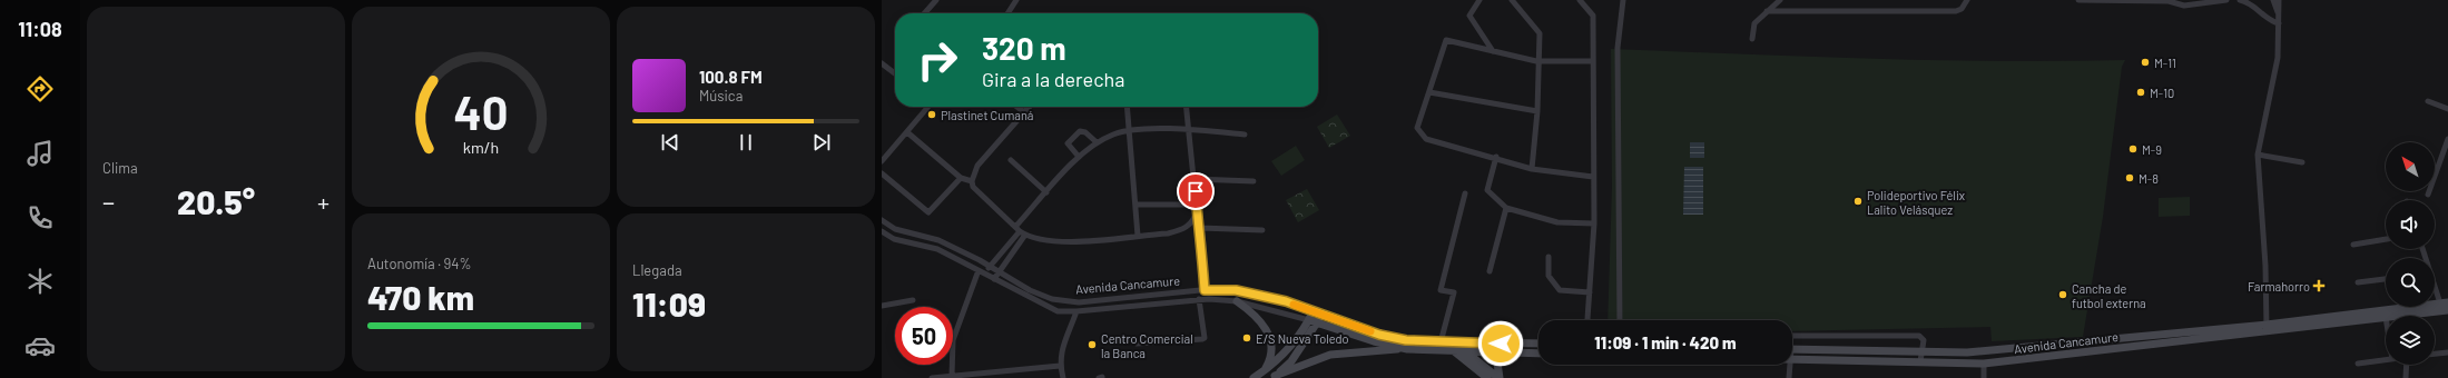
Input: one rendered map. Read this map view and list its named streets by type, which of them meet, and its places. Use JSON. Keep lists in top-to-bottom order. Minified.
{"streets":{"main road":["Avenida Cancamure"]},"places":{"other":["M-11","M-10","Plastinet Cumaná","M-9","M-8","Polideportivo Félix Lalito Velásquez","Cancha de futbol externa","E/S Nueva Toledo","Centro Comercial la Banca"],"health":["Farmahorro"]},"north":"top left","page":{"tabs":"11:08","tile":["Clima",["Autonomía · 94%","470 km"],["Llegada","11:09"]],"turn":["320 m","Gira a la derecha"],"song":["100.8 FM","Música"],"heat":["−","20.5°","+"],"limit":"50","trip":"11:09 · 1 min · 420 m","gauge":["40","km/h"]}}
